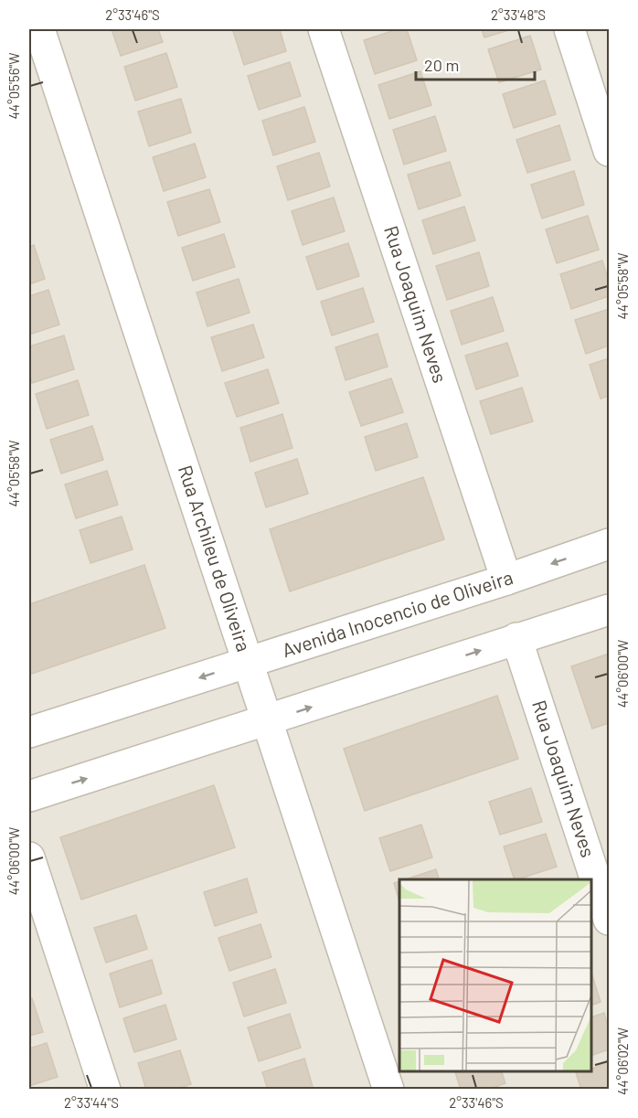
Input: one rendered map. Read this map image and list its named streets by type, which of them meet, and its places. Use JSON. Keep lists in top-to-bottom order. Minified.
{"streets":{"street":["Rua Joaquim Neves","Rua Archileu de Oliveira","Avenida Inocencio de Oliveira"]},"crossings":[["Rua Joaquim Neves","Avenida Inocencio de Oliveira"],["Rua Archileu de Oliveira","Avenida Inocencio de Oliveira"]],"scale_bar":"20 m","coordinates":["2°33'46\"S","2°33'48\"S","44°05'56\"W","44°05'58\"W","44°06'00\"W","44°06'02\"W","2°33'44\"S"]}
